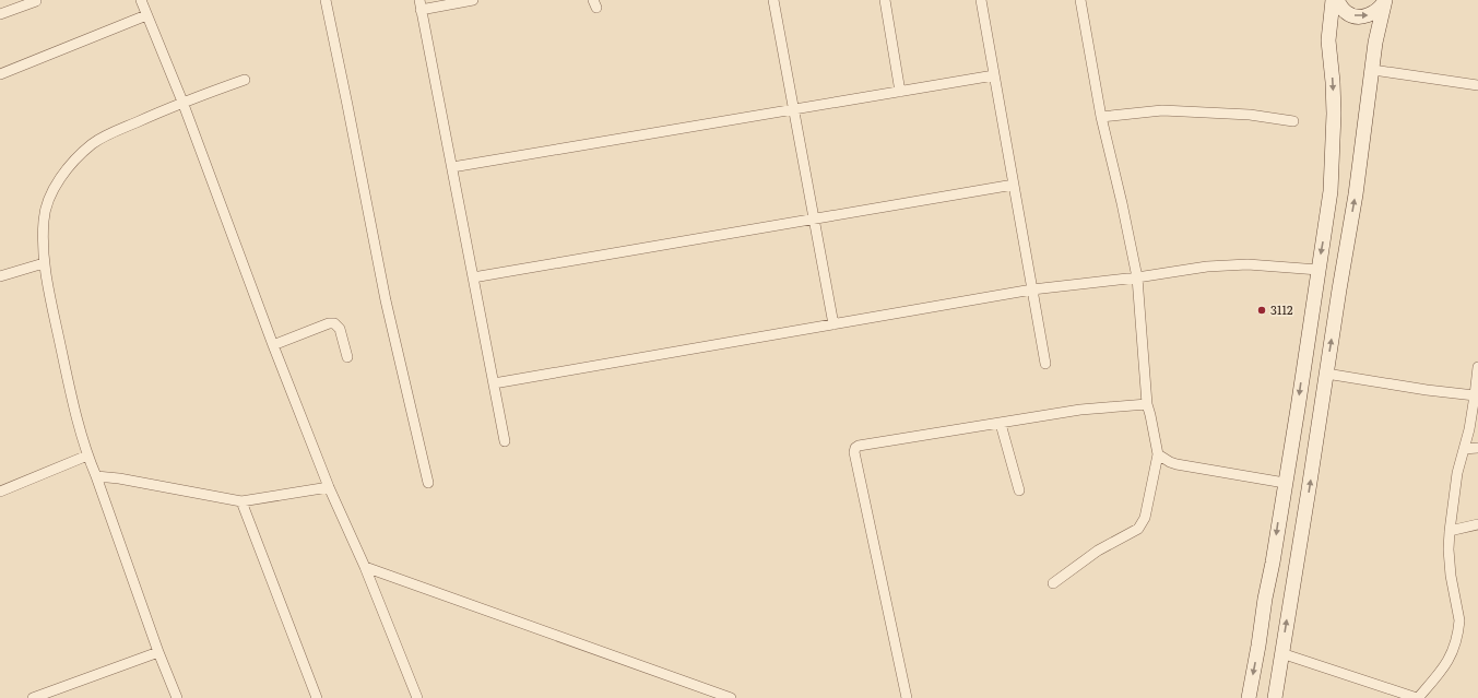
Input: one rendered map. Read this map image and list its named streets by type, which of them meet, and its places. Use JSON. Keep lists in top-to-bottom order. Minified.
{"places":["3112"]}
